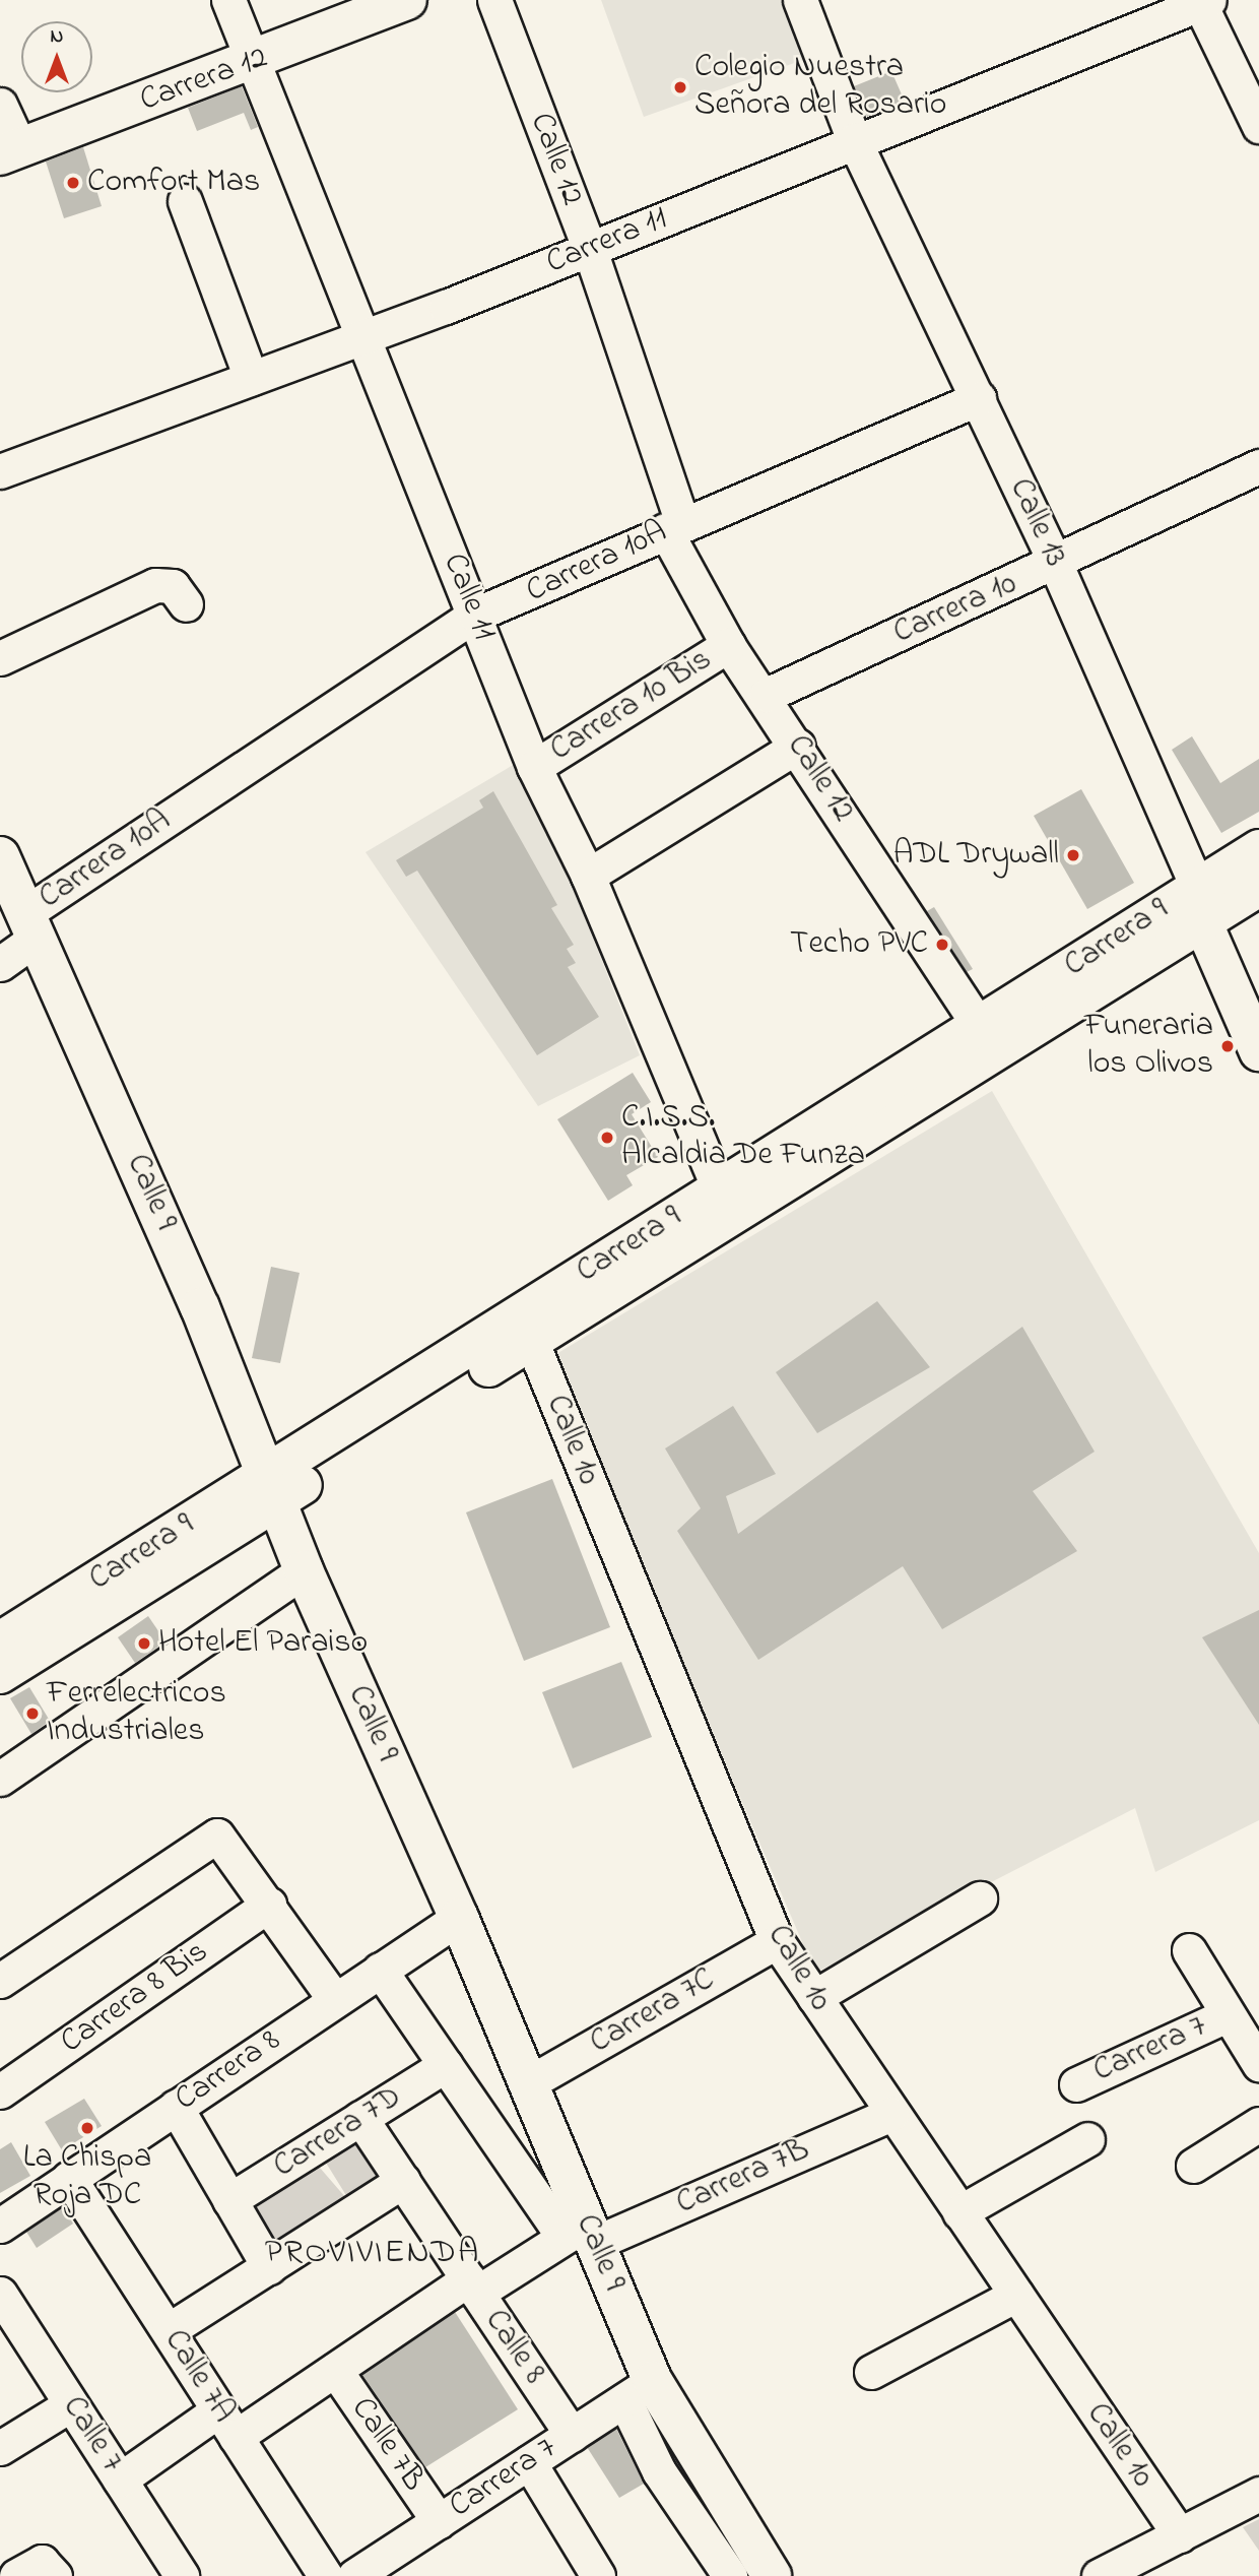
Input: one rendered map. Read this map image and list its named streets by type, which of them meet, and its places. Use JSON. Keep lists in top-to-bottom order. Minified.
{"streets":{"main road":["Carrera 12","Calle 13","Carrera 9","Calle 9"],"street":["Calle 12","Carrera 11","Carrera 10A","Calle 11","Carrera 10","Carrera 10 Bis","Calle 10","Carrera 8 Bis","Carrera 7C","Carrera 7","Carrera 8","Carrera 7D","Carrera 7B","Calle 8","Calle 7A","Calle 7","Calle 7B"]},"crossings":[["Carrera 12","Calle 11"],["Calle 12","Carrera 11"],["Calle 12","Carrera 10A"],["Calle 12","Carrera 10"],["Calle 12","Carrera 10 Bis"],["Calle 12","Carrera 9"],["Carrera 11","Calle 13"],["Carrera 11","Calle 11"],["Calle 13","Carrera 10A"],["Calle 13","Carrera 10"],["Calle 13","Carrera 9"],["Carrera 10A","Calle 11"],["Carrera 10A","Calle 9"],["Calle 11","Carrera 10 Bis"],["Calle 11","Carrera 9"],["Carrera 9","Calle 9"],["Carrera 9","Calle 10"],["Calle 9","Carrera 7C"],["Calle 9","Carrera 7"],["Calle 9","Carrera 8"],["Calle 9","Carrera 7B"],["Calle 10","Carrera 7C"],["Calle 10","Carrera 7B"],["Carrera 7","Calle 8"],["Carrera 7","Calle 7B"],["Carrera 8","Calle 7A"],["Carrera 7D","Calle 8"],["Carrera 7B","Calle 8"],["Carrera 7B","Calle 7A"],["Carrera 7B","Calle 7"],["Carrera 7B","Calle 7B"]],"districts":["PROVIVIENDA"],"places":["Colegio Nuestra Señora del Rosario","Comfort Mas","ADL Drywall","Techo PVC","Funeraria los Olivos","C.I.S.S. Alcaldia De Funza","Hotel El Paraiso","Ferrelectricos Industriales","La Chispa Roja DC"],"north":"top"}
